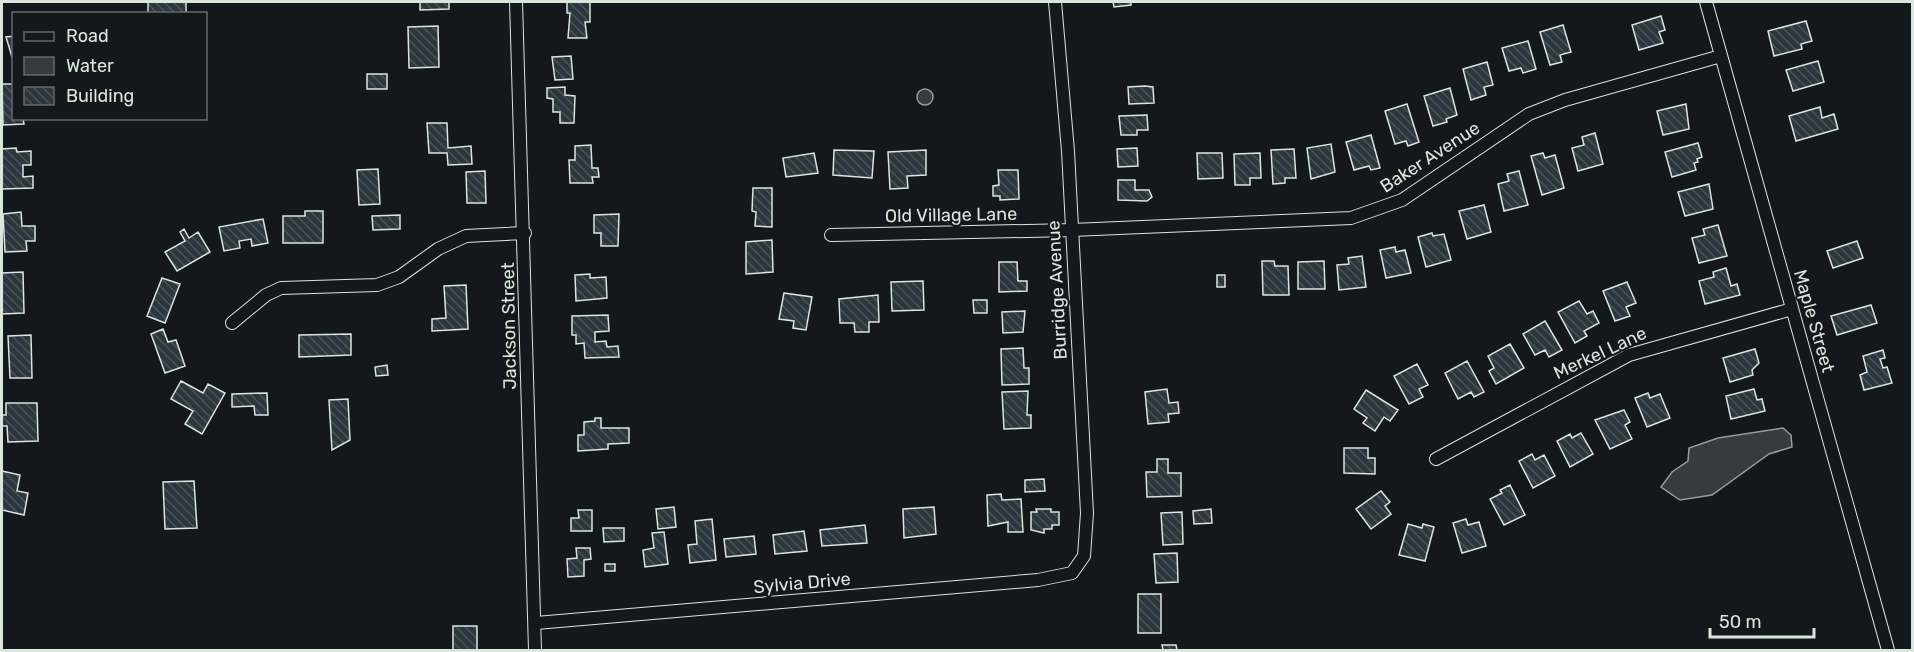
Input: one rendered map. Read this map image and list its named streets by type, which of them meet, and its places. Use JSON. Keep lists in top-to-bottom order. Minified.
{"streets":{"street":["Baker Avenue","Old Village Lane","Burridge Avenue","Maple Street","Jackson Street","Merkel Lane","Sylvia Drive"]},"crossings":[["Baker Avenue","Old Village Lane"],["Baker Avenue","Burridge Avenue"],["Baker Avenue","Maple Street"],["Old Village Lane","Burridge Avenue"],["Burridge Avenue","Sylvia Drive"],["Maple Street","Merkel Lane"],["Jackson Street","Sylvia Drive"]],"legend":["Road","Water","Building"],"scale_bar":"50 m"}
